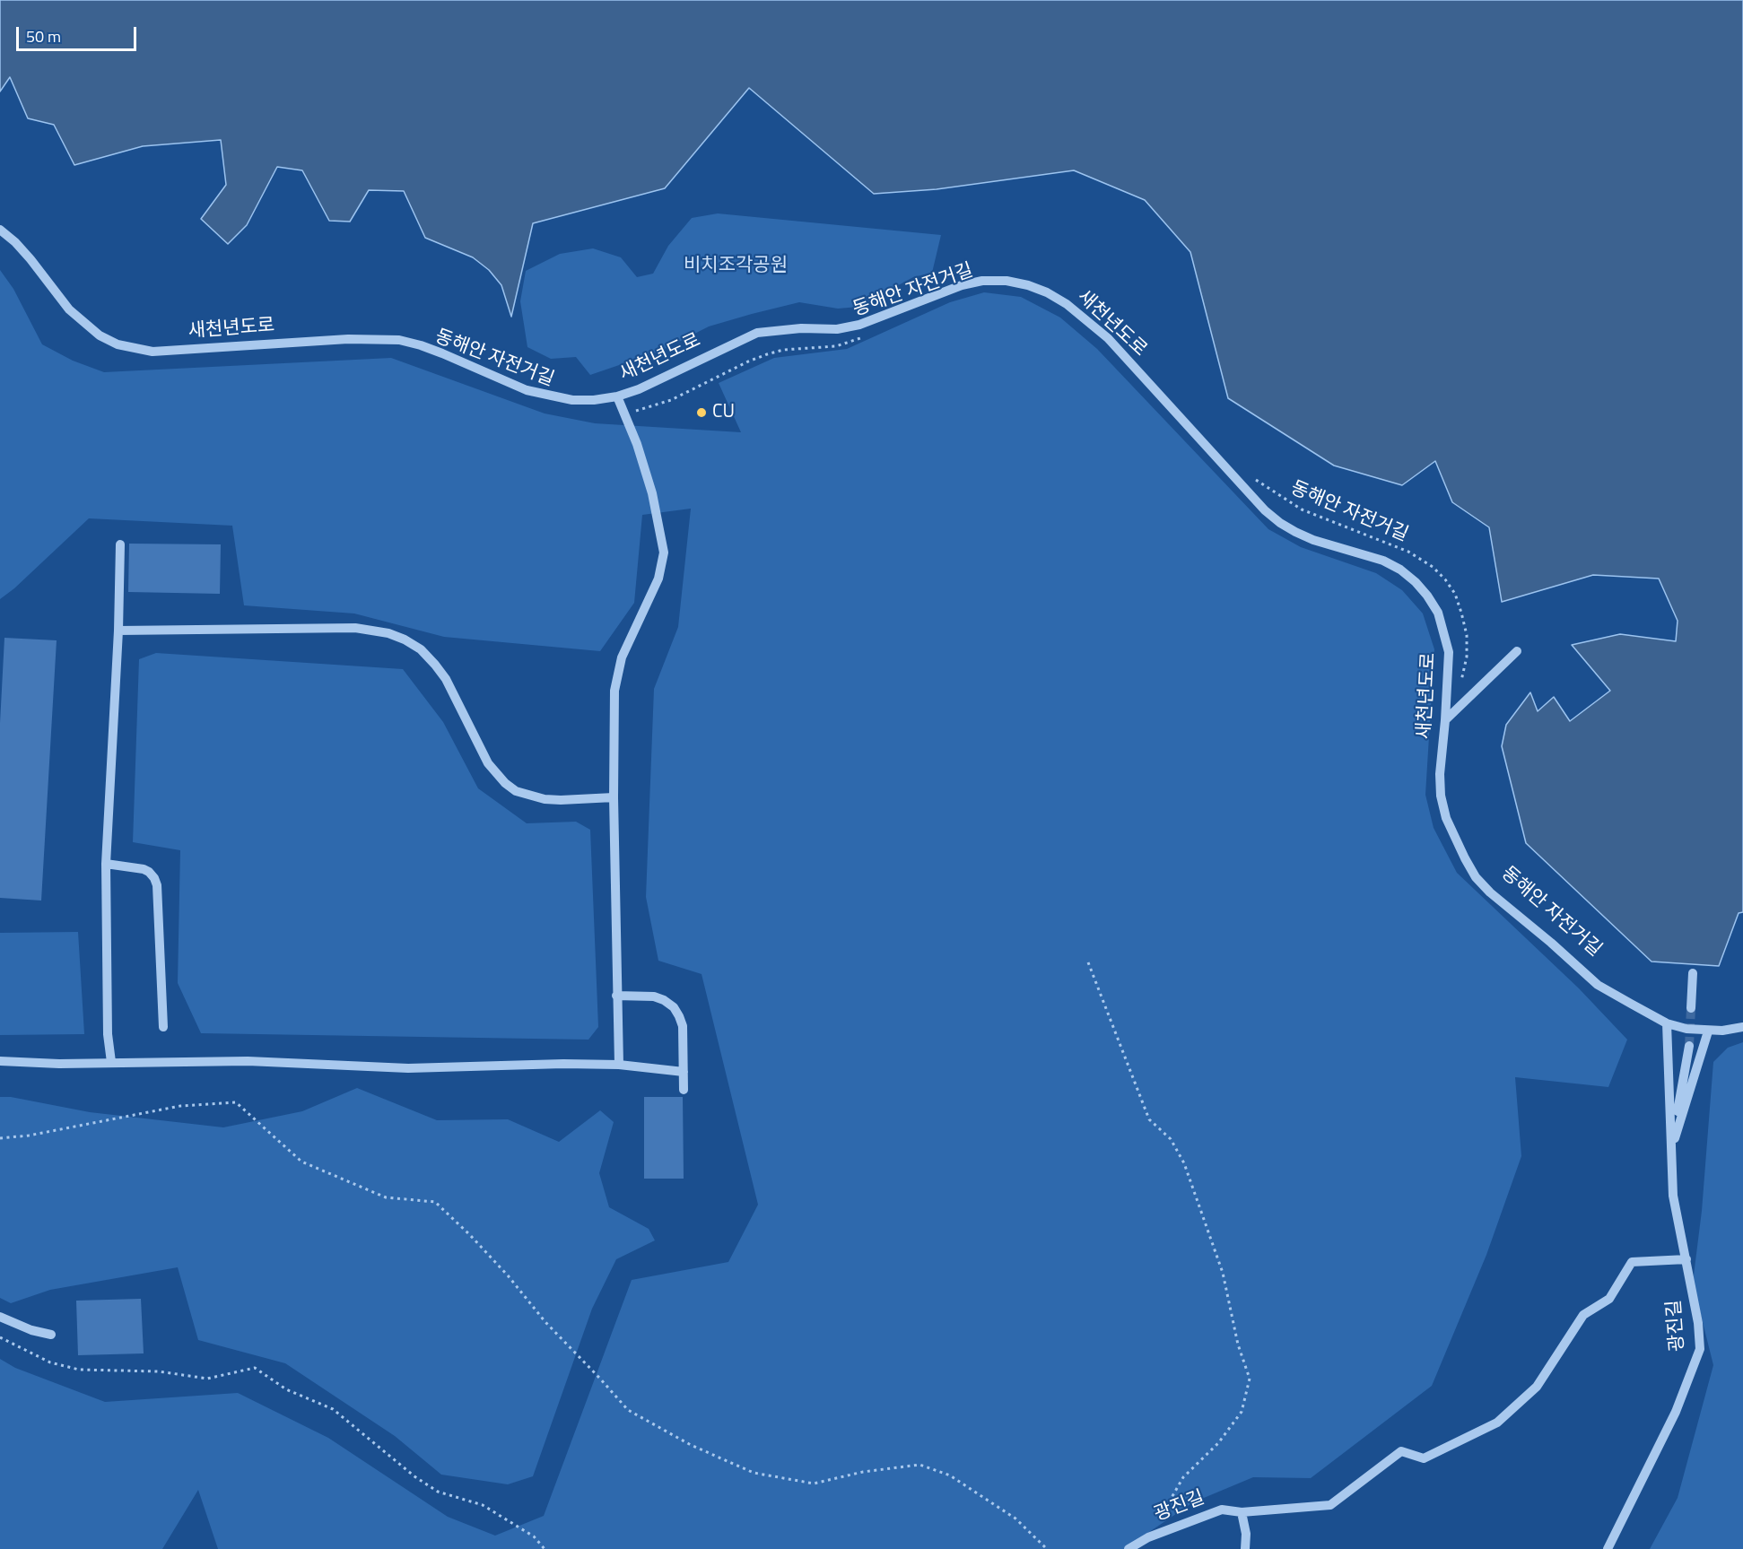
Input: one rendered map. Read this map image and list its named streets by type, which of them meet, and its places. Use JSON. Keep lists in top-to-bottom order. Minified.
{"streets":{"street":["새천년도로","광진길"],"path":["동해안 자전거길"]},"crossings":[["새천년도로","광진길"]],"parks":["비치조각공원"],"places":["CU"],"scale_bar":"50 m"}
